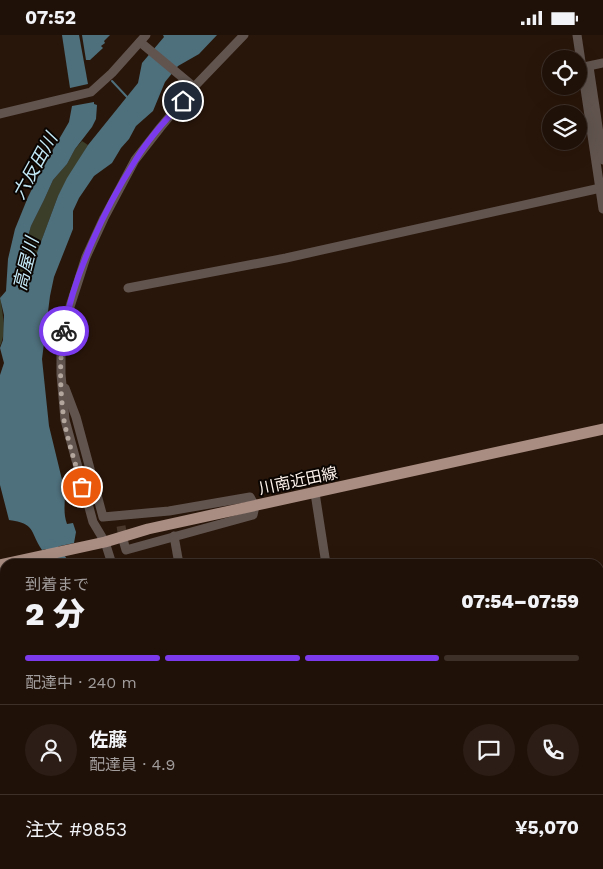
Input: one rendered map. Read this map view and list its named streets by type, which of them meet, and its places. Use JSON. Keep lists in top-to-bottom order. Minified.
{"streets":{"main road":["川南近田線"]},"water":["六反田川","高屋川"],"page":{"status":"07:52","heading":["2 分","到着まで","07:54–07:59"],"panel":["佐藤","配達員 · 4.9","注文 #9853","¥5,070"],"bar":"配達中 · 240 m"}}
